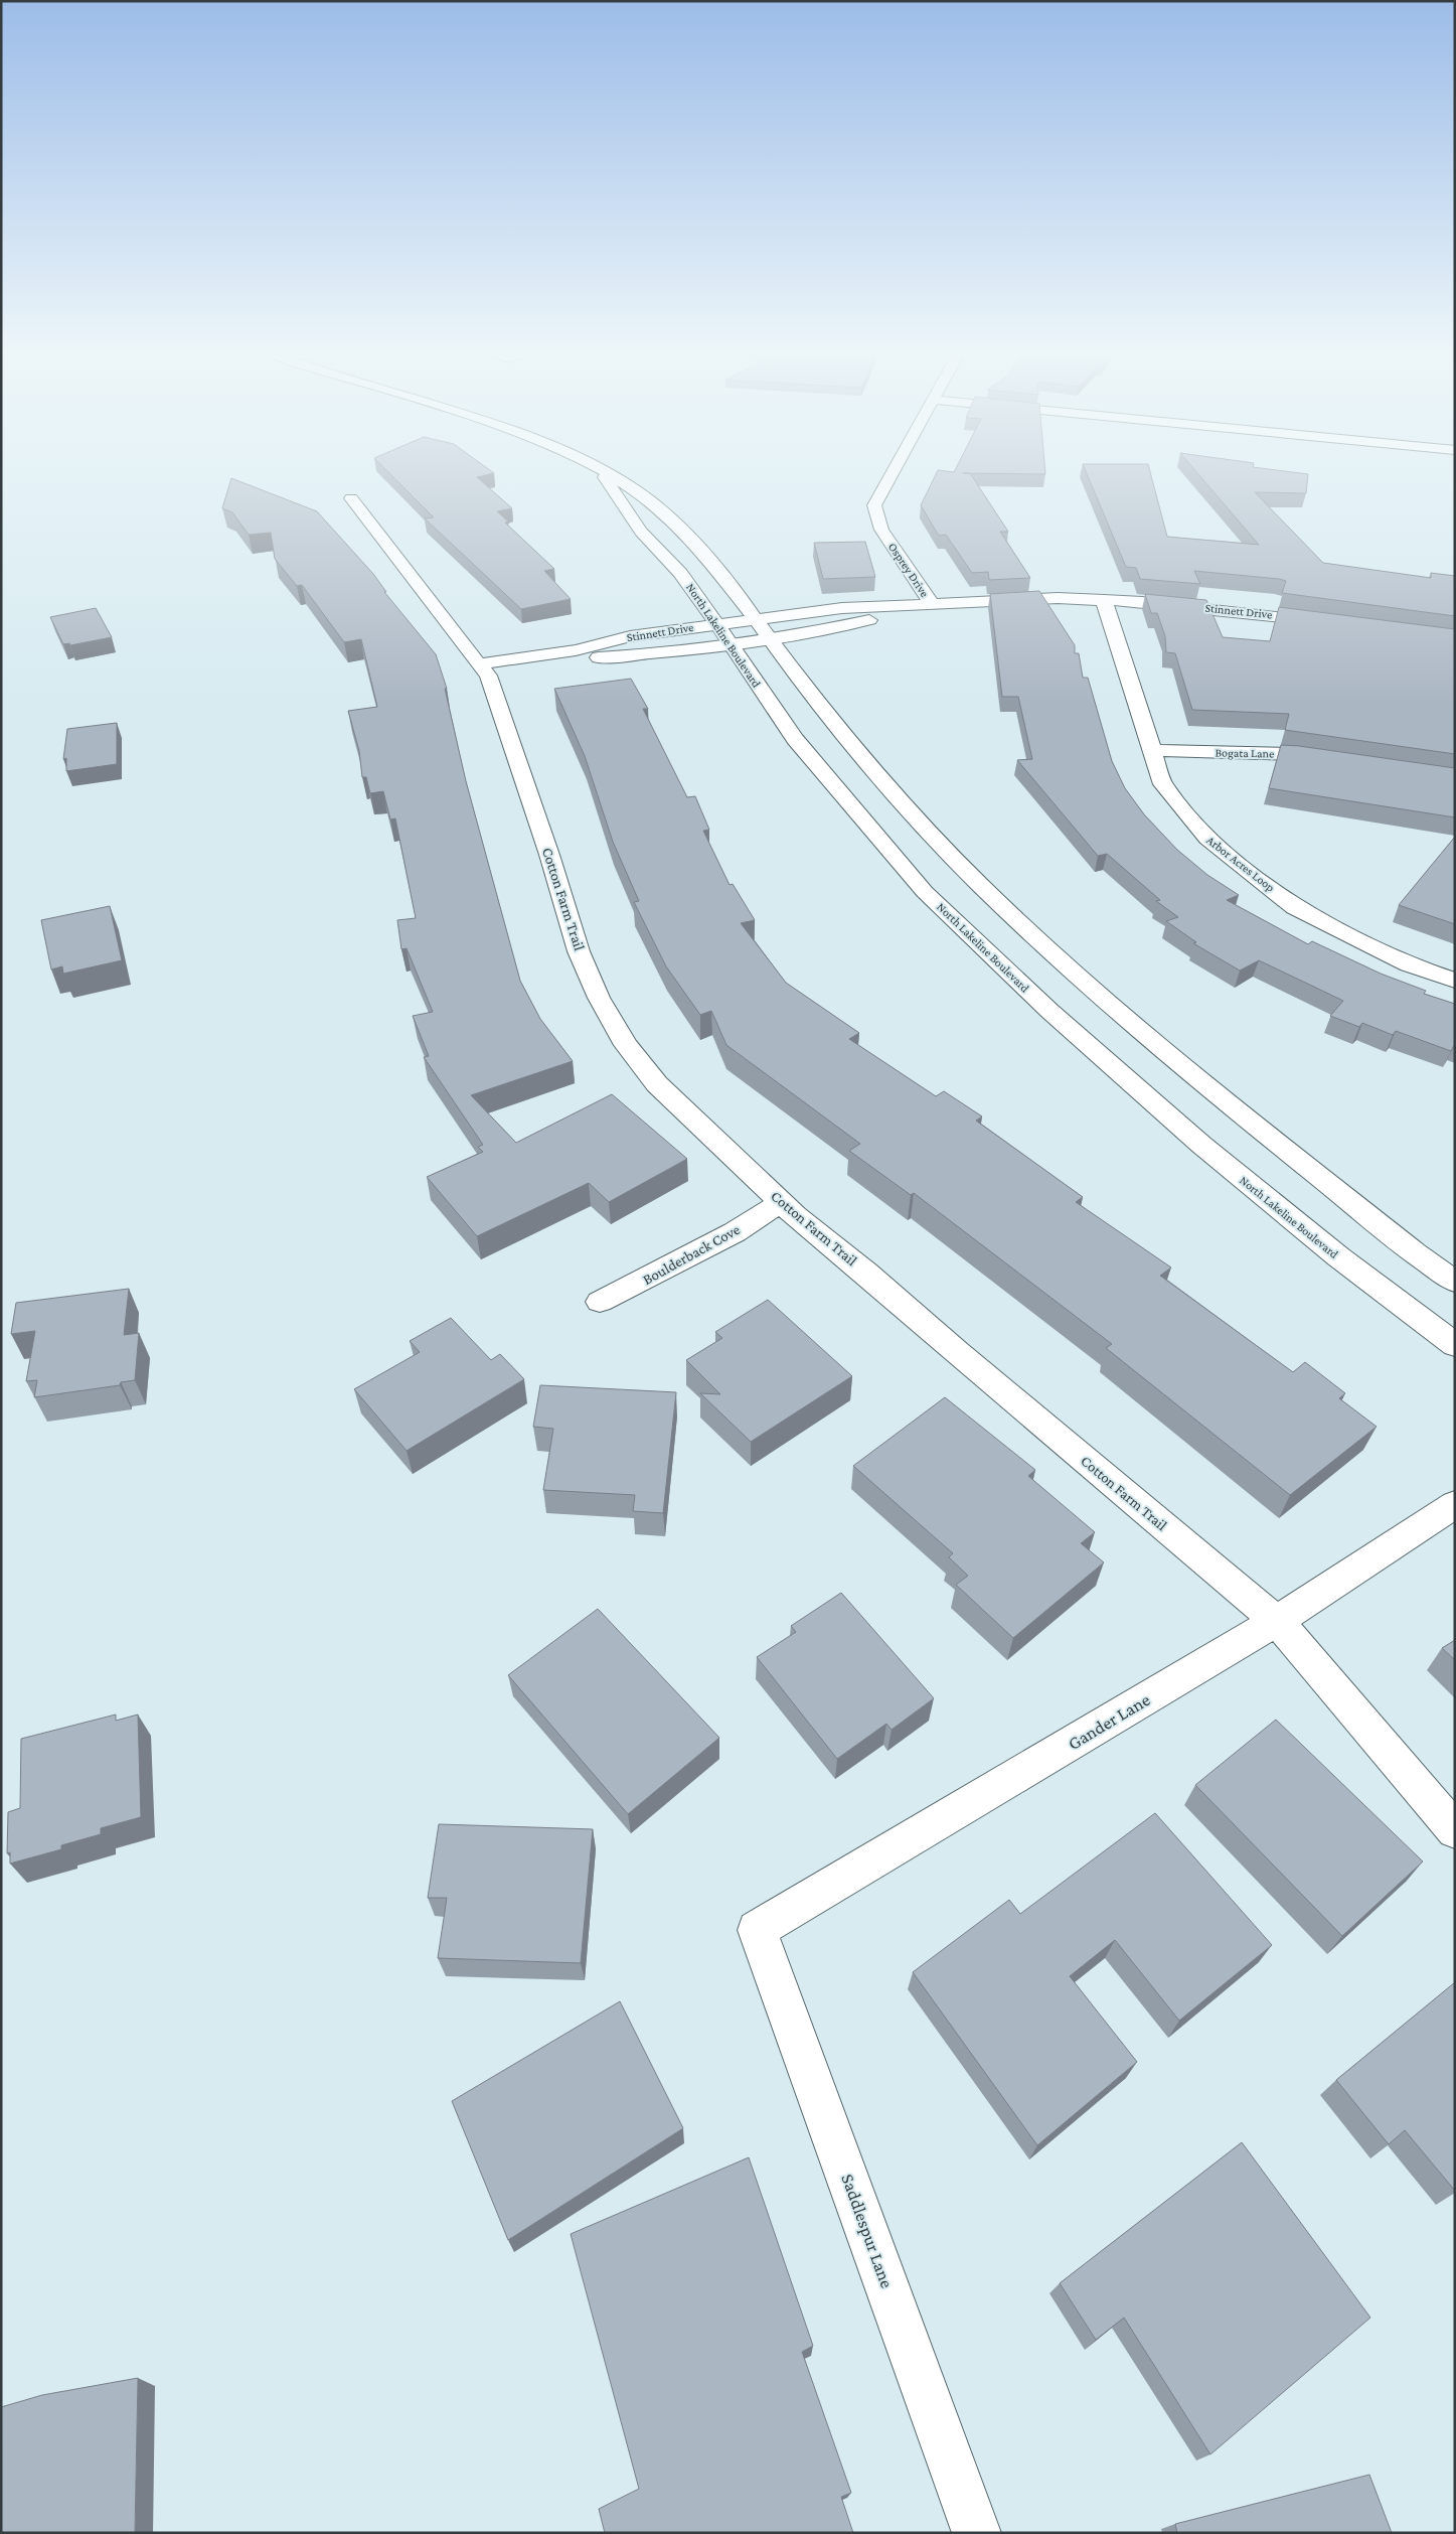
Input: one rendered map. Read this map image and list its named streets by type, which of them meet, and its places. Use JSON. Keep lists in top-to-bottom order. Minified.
{"streets":{"street":["Osprey Drive","Stinnett Drive","North Lakeline Boulevard","Bogata Lane","Arbor Acres Loop","Cotton Farm Trail","Boulderback Cove","Gander Lane","Saddlespur Lane"]},"crossings":[["Osprey Drive","Stinnett Drive"],["Stinnett Drive","North Lakeline Boulevard"],["Stinnett Drive","Arbor Acres Loop"],["Stinnett Drive","Cotton Farm Trail"],["Bogata Lane","Arbor Acres Loop"],["Cotton Farm Trail","Boulderback Cove"],["Cotton Farm Trail","Gander Lane"],["Gander Lane","Saddlespur Lane"]]}
